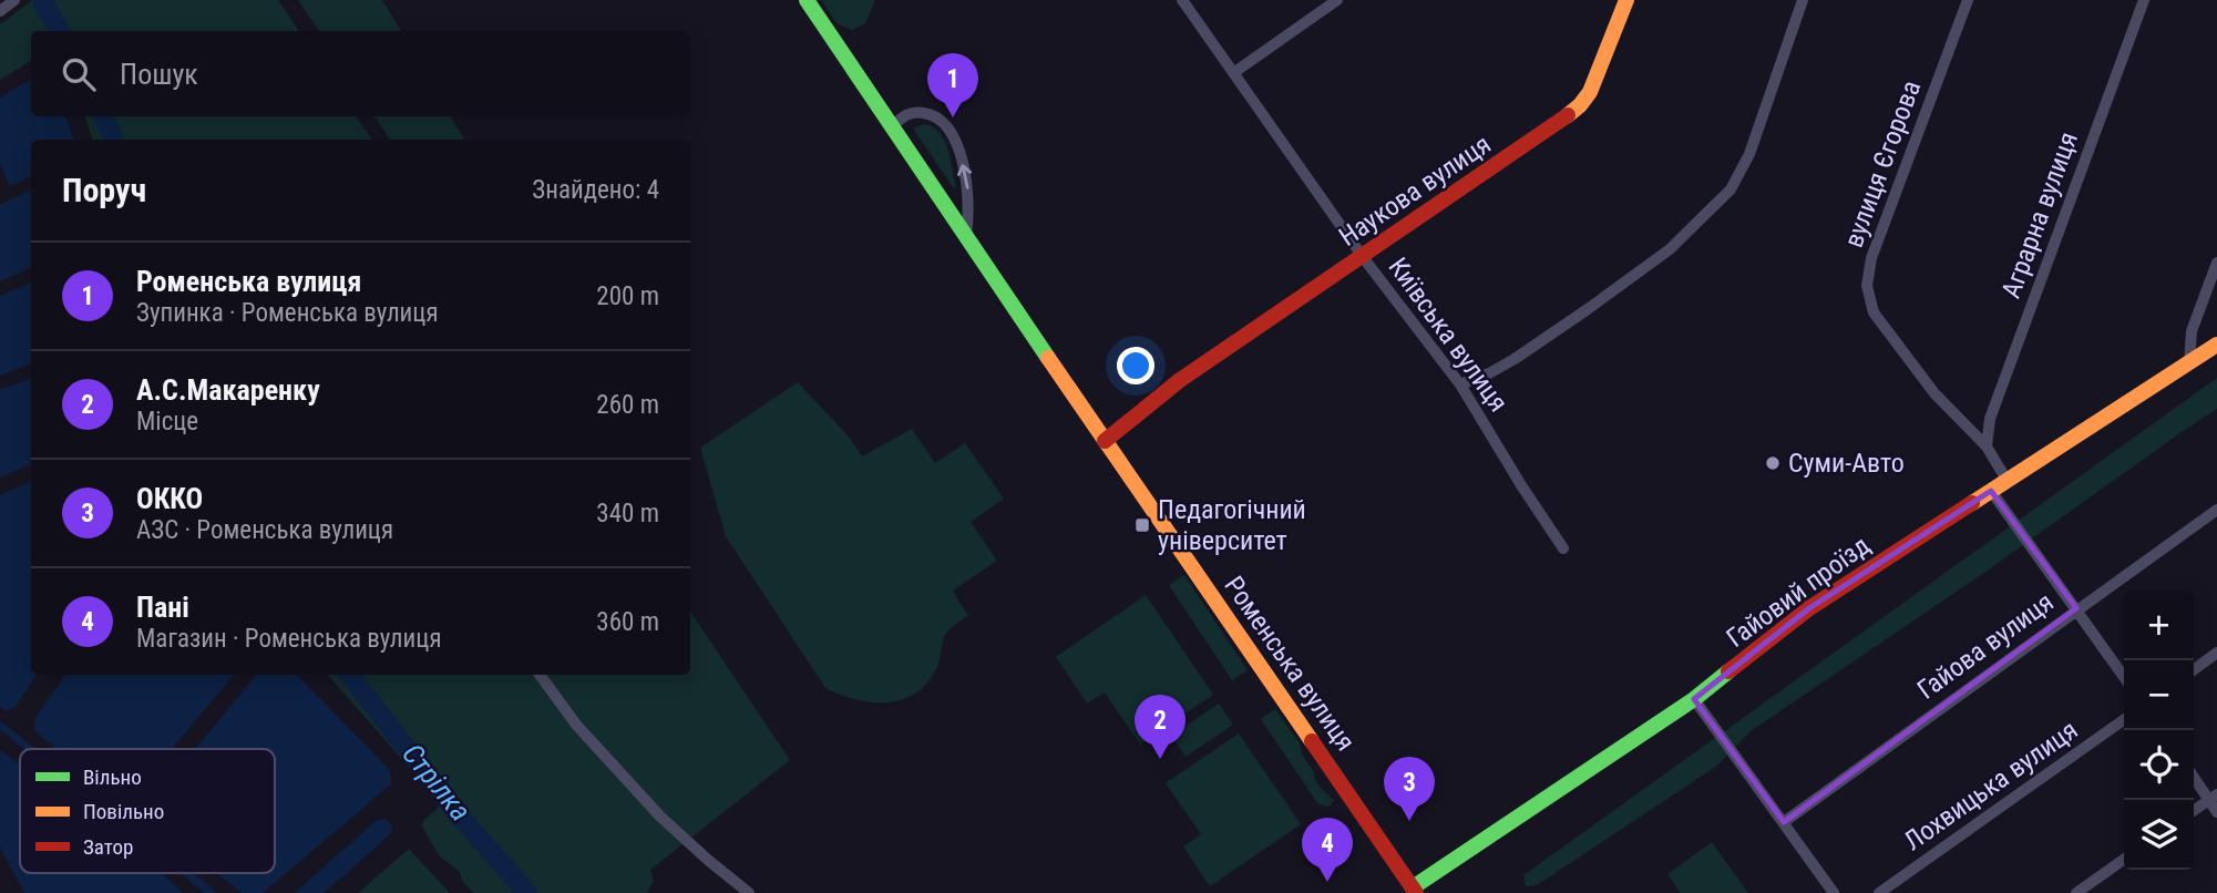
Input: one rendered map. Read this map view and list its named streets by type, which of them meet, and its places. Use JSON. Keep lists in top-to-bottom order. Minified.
{"streets":{"street":["вулиця Єгорова","Наукова вулиця","Аграрна вулиця","Київська вулиця","Гайовий проїзд","Гайова вулиця","Роменська вулиця","Лохвицька вулиця"]},"crossings":[["вулиця Єгорова","Аграрна вулиця"],["вулиця Єгорова","Гайовий проїзд"],["Наукова вулиця","Київська вулиця"],["Наукова вулиця","Роменська вулиця"],["Гайовий проїзд","Роменська вулиця"]],"water":["Стрілка"],"places":{"other":["Суми-Авто"],"transit":["Педагогічний університет"]},"legend":["Вільно","Повільно","Затор"],"page":{"search":"Пошук","pins":["1","2","3","4"],"heading":["Поруч","Знайдено: 4"],"list":[{"mark":"1","name":"Роменська вулиця","note":"Зупинка · Роменська вулиця","value":"200 m"},{"mark":"2","name":"А.С.Макаренку","note":"Місце","value":"260 m"},{"mark":"3","name":"ОККО","note":"АЗС · Роменська вулиця","value":"340 m"},{"mark":"4","name":"Пані","note":"Магазин · Роменська вулиця","value":"360 m"}],"map_buttons":["+","−"]}}
